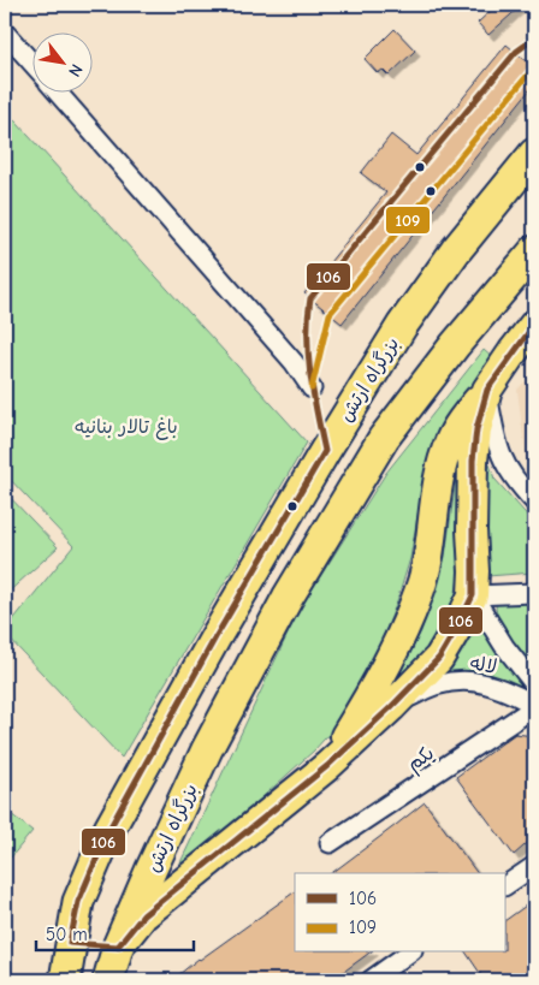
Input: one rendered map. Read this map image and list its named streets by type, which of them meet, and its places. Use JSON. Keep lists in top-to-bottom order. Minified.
{"streets":{"highway":["بزرگراه ارتش"],"street":["لاله","یکم"]},"crossings":[["لاله","یکم"]],"parks":["باغ تالار بنانیه"],"lines":["transit line 106","transit line 109"],"legend":["106","109"],"scale_bar":"50 m","north":"bottom right"}
